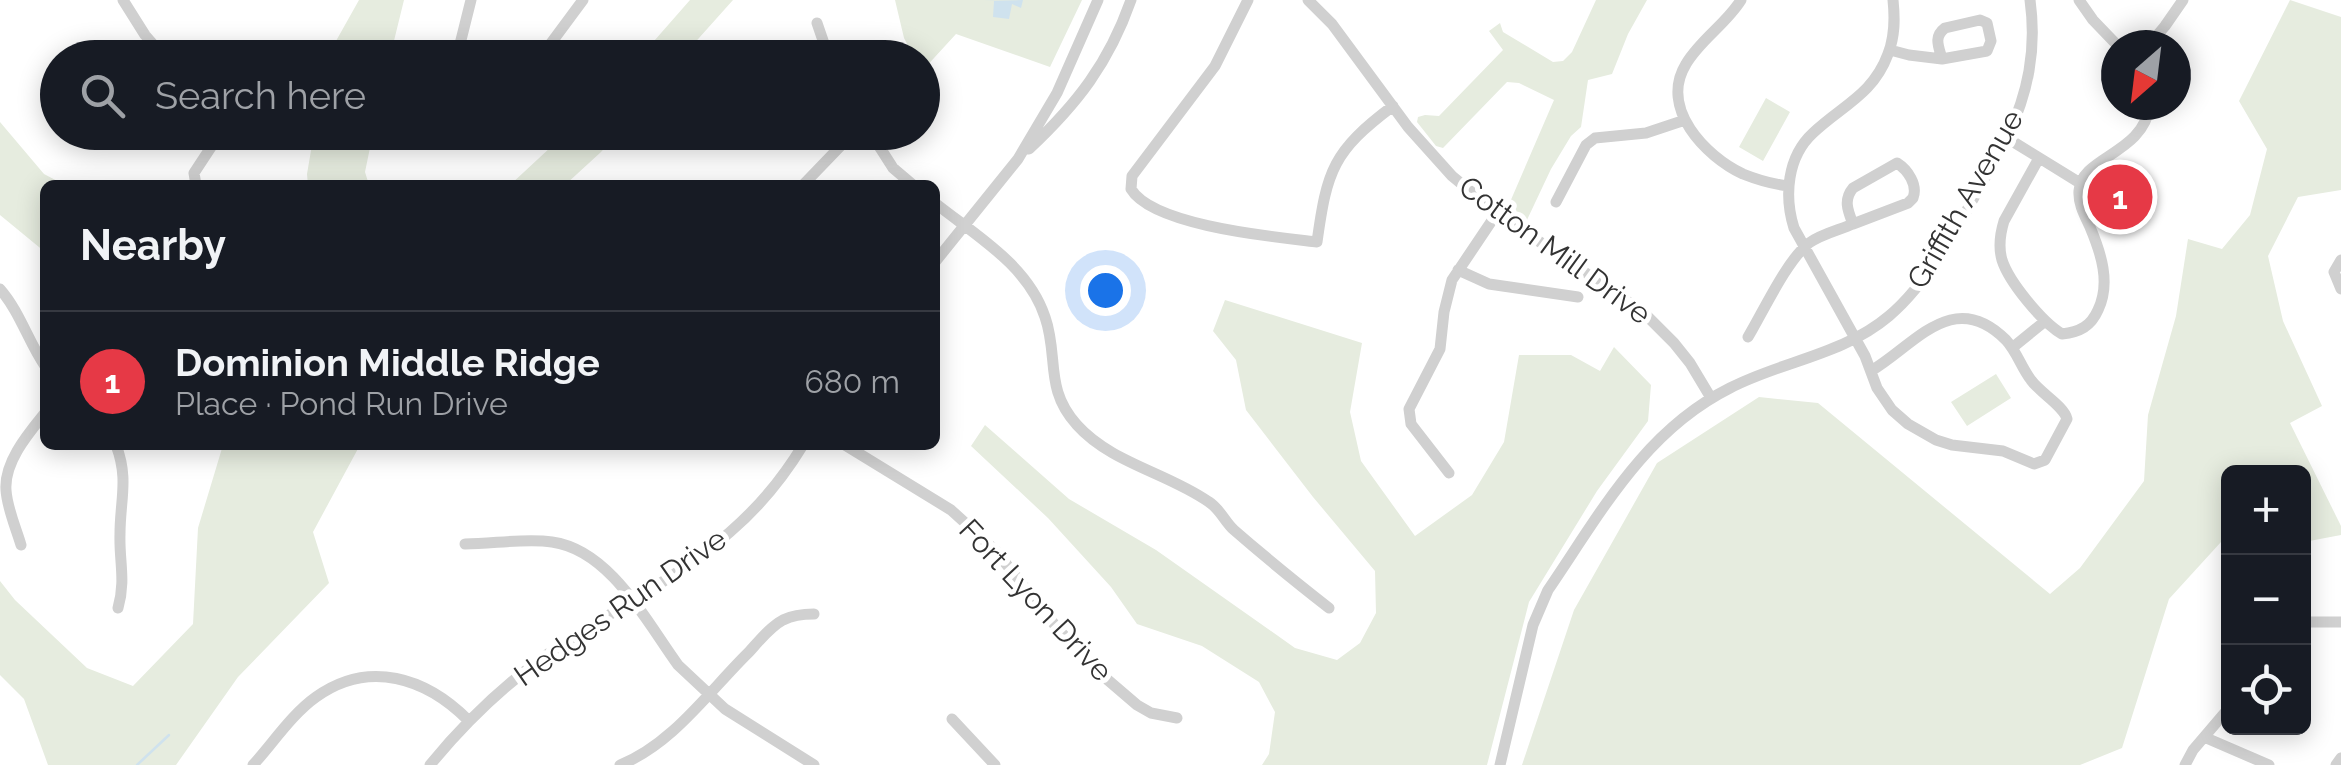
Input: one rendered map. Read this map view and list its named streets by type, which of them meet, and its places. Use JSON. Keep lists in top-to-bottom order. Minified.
{"streets":{"street":["Griffith Avenue","Cotton Mill Drive","Fort Lyon Drive","Hedges Run Drive"]},"crossings":[["Griffith Avenue","Cotton Mill Drive"]],"north":"bottom left","page":{"search":"Search here","pins":"1","heading":"Nearby","list":[{"mark":"1","name":"Dominion Middle Ridge","note":"Place · Pond Run Drive","value":"680 m"}],"map_buttons":["+","−"]}}
